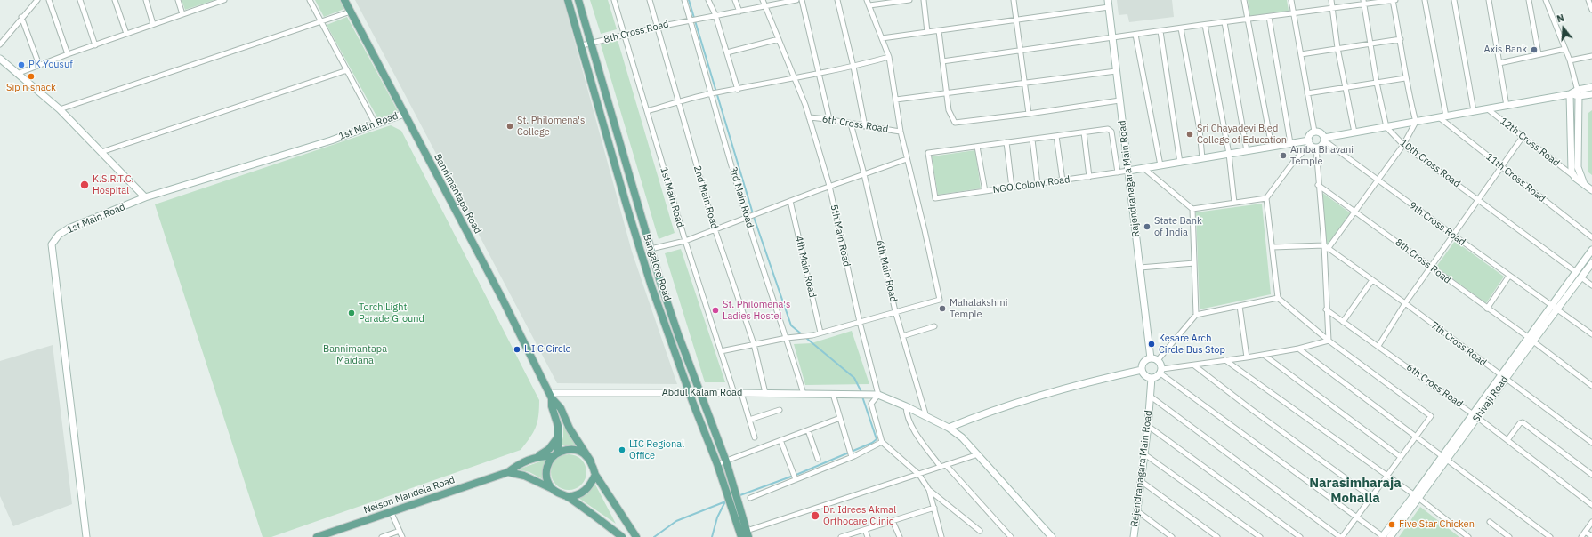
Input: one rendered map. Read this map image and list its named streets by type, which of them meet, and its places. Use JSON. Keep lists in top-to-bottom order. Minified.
{"streets":{"main road":["Bannimantapa Road","Bangalore Road","Nelson Mandela Road"],"street":["8th Cross Road","6th Cross Road","1st Main Road","12th Cross Road","10th Cross Road","11th Cross Road","Rajendranagara Main Road","NGO Colony Road","2nd Main Road","3rd Main Road","9th Cross Road","5th Main Road","4th Main Road","6th Main Road","7th Cross Road","Abdul Kalam Road","Shivaji Road"]},"crossings":[["8th Cross Road","1st Main Road"],["8th Cross Road","2nd Main Road"],["8th Cross Road","3rd Main Road"],["8th Cross Road","Bangalore Road"],["8th Cross Road","Shivaji Road"],["6th Cross Road","5th Main Road"],["6th Cross Road","6th Main Road"],["6th Cross Road","Shivaji Road"],["1st Main Road","Bannimantapa Road"],["1st Main Road","Abdul Kalam Road"],["Rajendranagara Main Road","NGO Colony Road"],["Bannimantapa Road","Abdul Kalam Road"],["2nd Main Road","Abdul Kalam Road"],["3rd Main Road","Abdul Kalam Road"],["9th Cross Road","Shivaji Road"],["5th Main Road","Abdul Kalam Road"],["Bangalore Road","Abdul Kalam Road"],["7th Cross Road","Shivaji Road"]],"districts":["Narasimharaja Mohalla"],"parks":["Bannimantapa Maidana"],"places":["Axis Bank","PK Yousuf","Sip n snack","St. Philomena's College","Sri Chayadevi B.ed College of Education","Amba Bhavani Temple","K.S.R.T.C. Hospital","State Bank of India","Mahalakshmi Temple","St. Philomena's Ladies Hostel","Torch Light Parade Ground","Kesare Arch Circle Bus Stop","L I C Circle","LIC Regional Office","Dr. Idrees Akmal Orthocare Clinic","Five Star Chicken"],"north":"top"}
